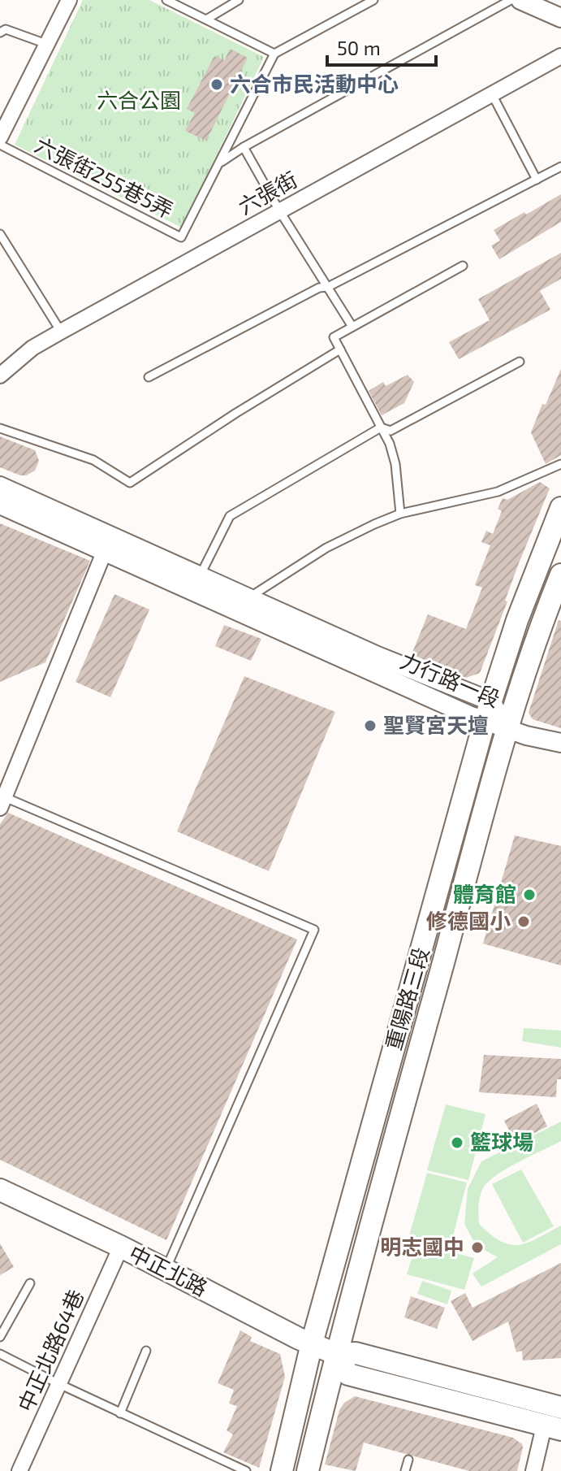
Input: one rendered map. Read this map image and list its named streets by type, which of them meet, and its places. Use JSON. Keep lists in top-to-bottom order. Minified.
{"streets":{"main road":["重陽路三段","中正北路"],"street":["六張街","力行路一段","中正北路64巷"],"lane":["六張街255巷5弄"]},"crossings":[["力行路一段","重陽路三段"],["重陽路三段","中正北路"],["中正北路","中正北路64巷"]],"parks":["六合公園"],"places":["六合市民活動中心","聖賢宮天壇","體育館","修德國小","籃球場","明志國中"],"scale_bar":"50 m"}
